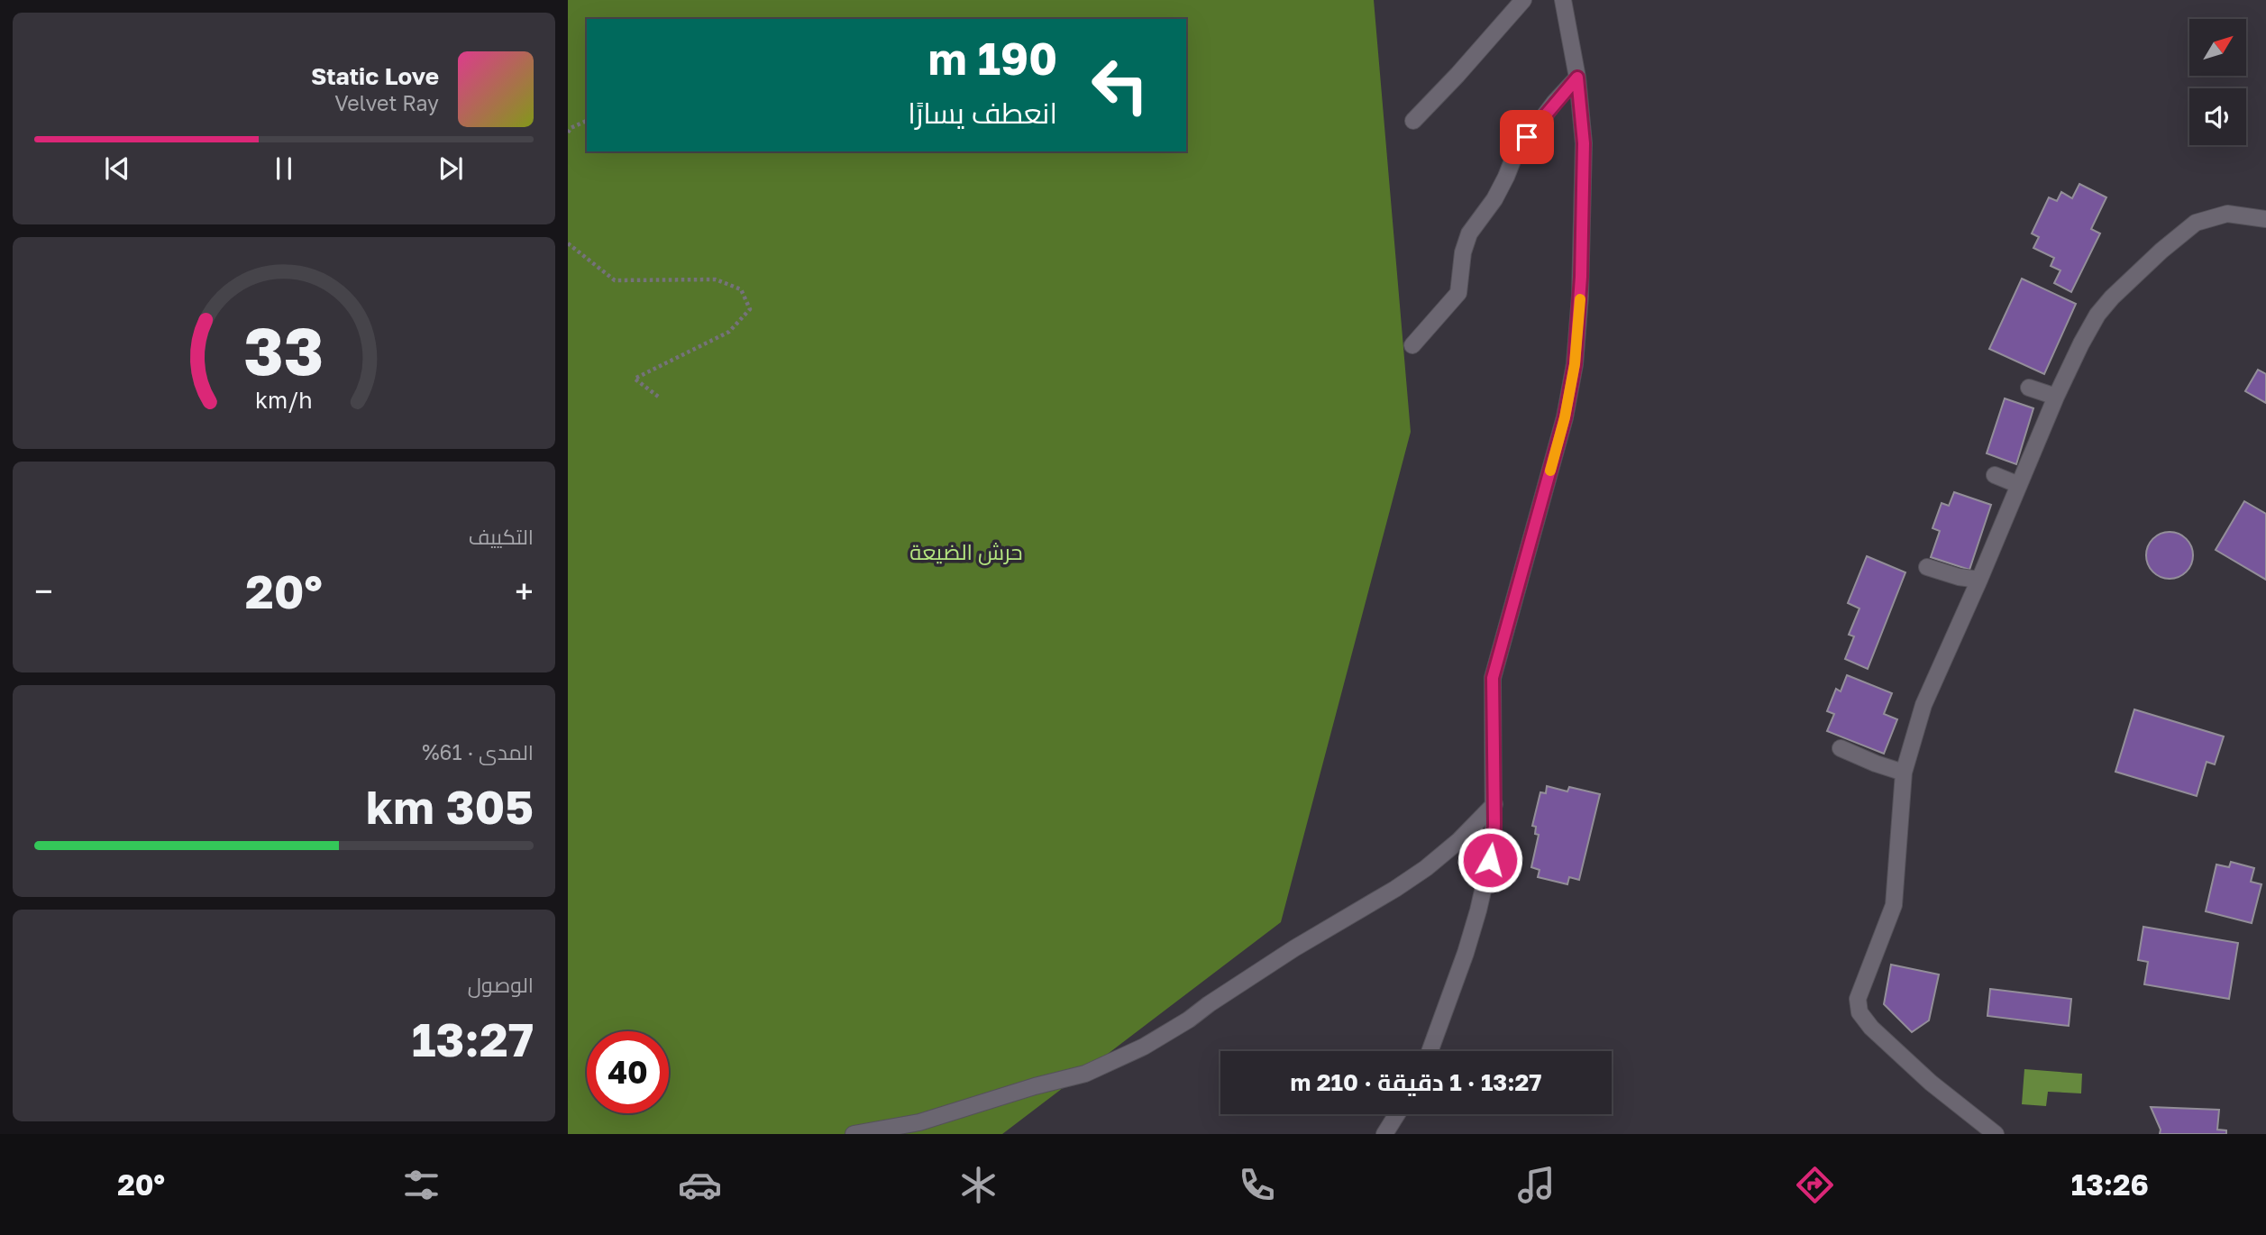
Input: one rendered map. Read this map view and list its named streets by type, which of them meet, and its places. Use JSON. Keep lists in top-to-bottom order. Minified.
{"parks":["حرش الضيعة"],"north":"top right","page":{"turn":["190 m","انعطف يسارًا"],"song":["Static Love","Velvet Ray"],"tile":["التكييف",["المدى · 61%","305 km"],["الوصول","13:27"]],"heat":["−","20°","+"],"limit":"40","trip":"13:27 · 1 دقيقة · 210 m","tabs":["13:26","20°"],"gauge":["33","km/h"]}}
